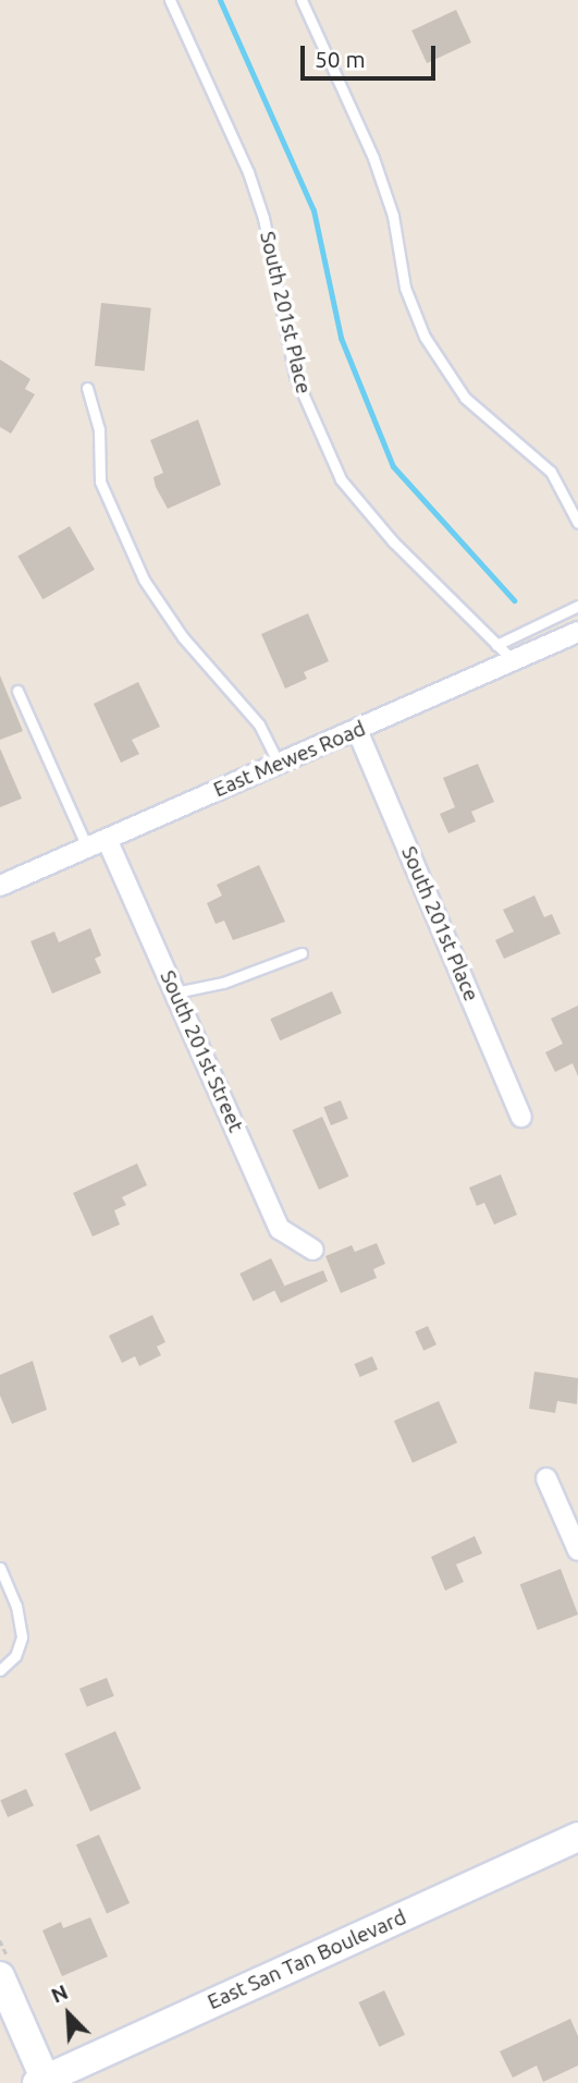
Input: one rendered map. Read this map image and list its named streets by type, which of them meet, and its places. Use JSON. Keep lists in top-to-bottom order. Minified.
{"streets":{"street":["South 201st Place","East Mewes Road","South 201st Street","East San Tan Boulevard"]},"crossings":[["South 201st Place","East Mewes Road"],["East Mewes Road","South 201st Street"]],"scale_bar":"50 m","north":"top left"}
